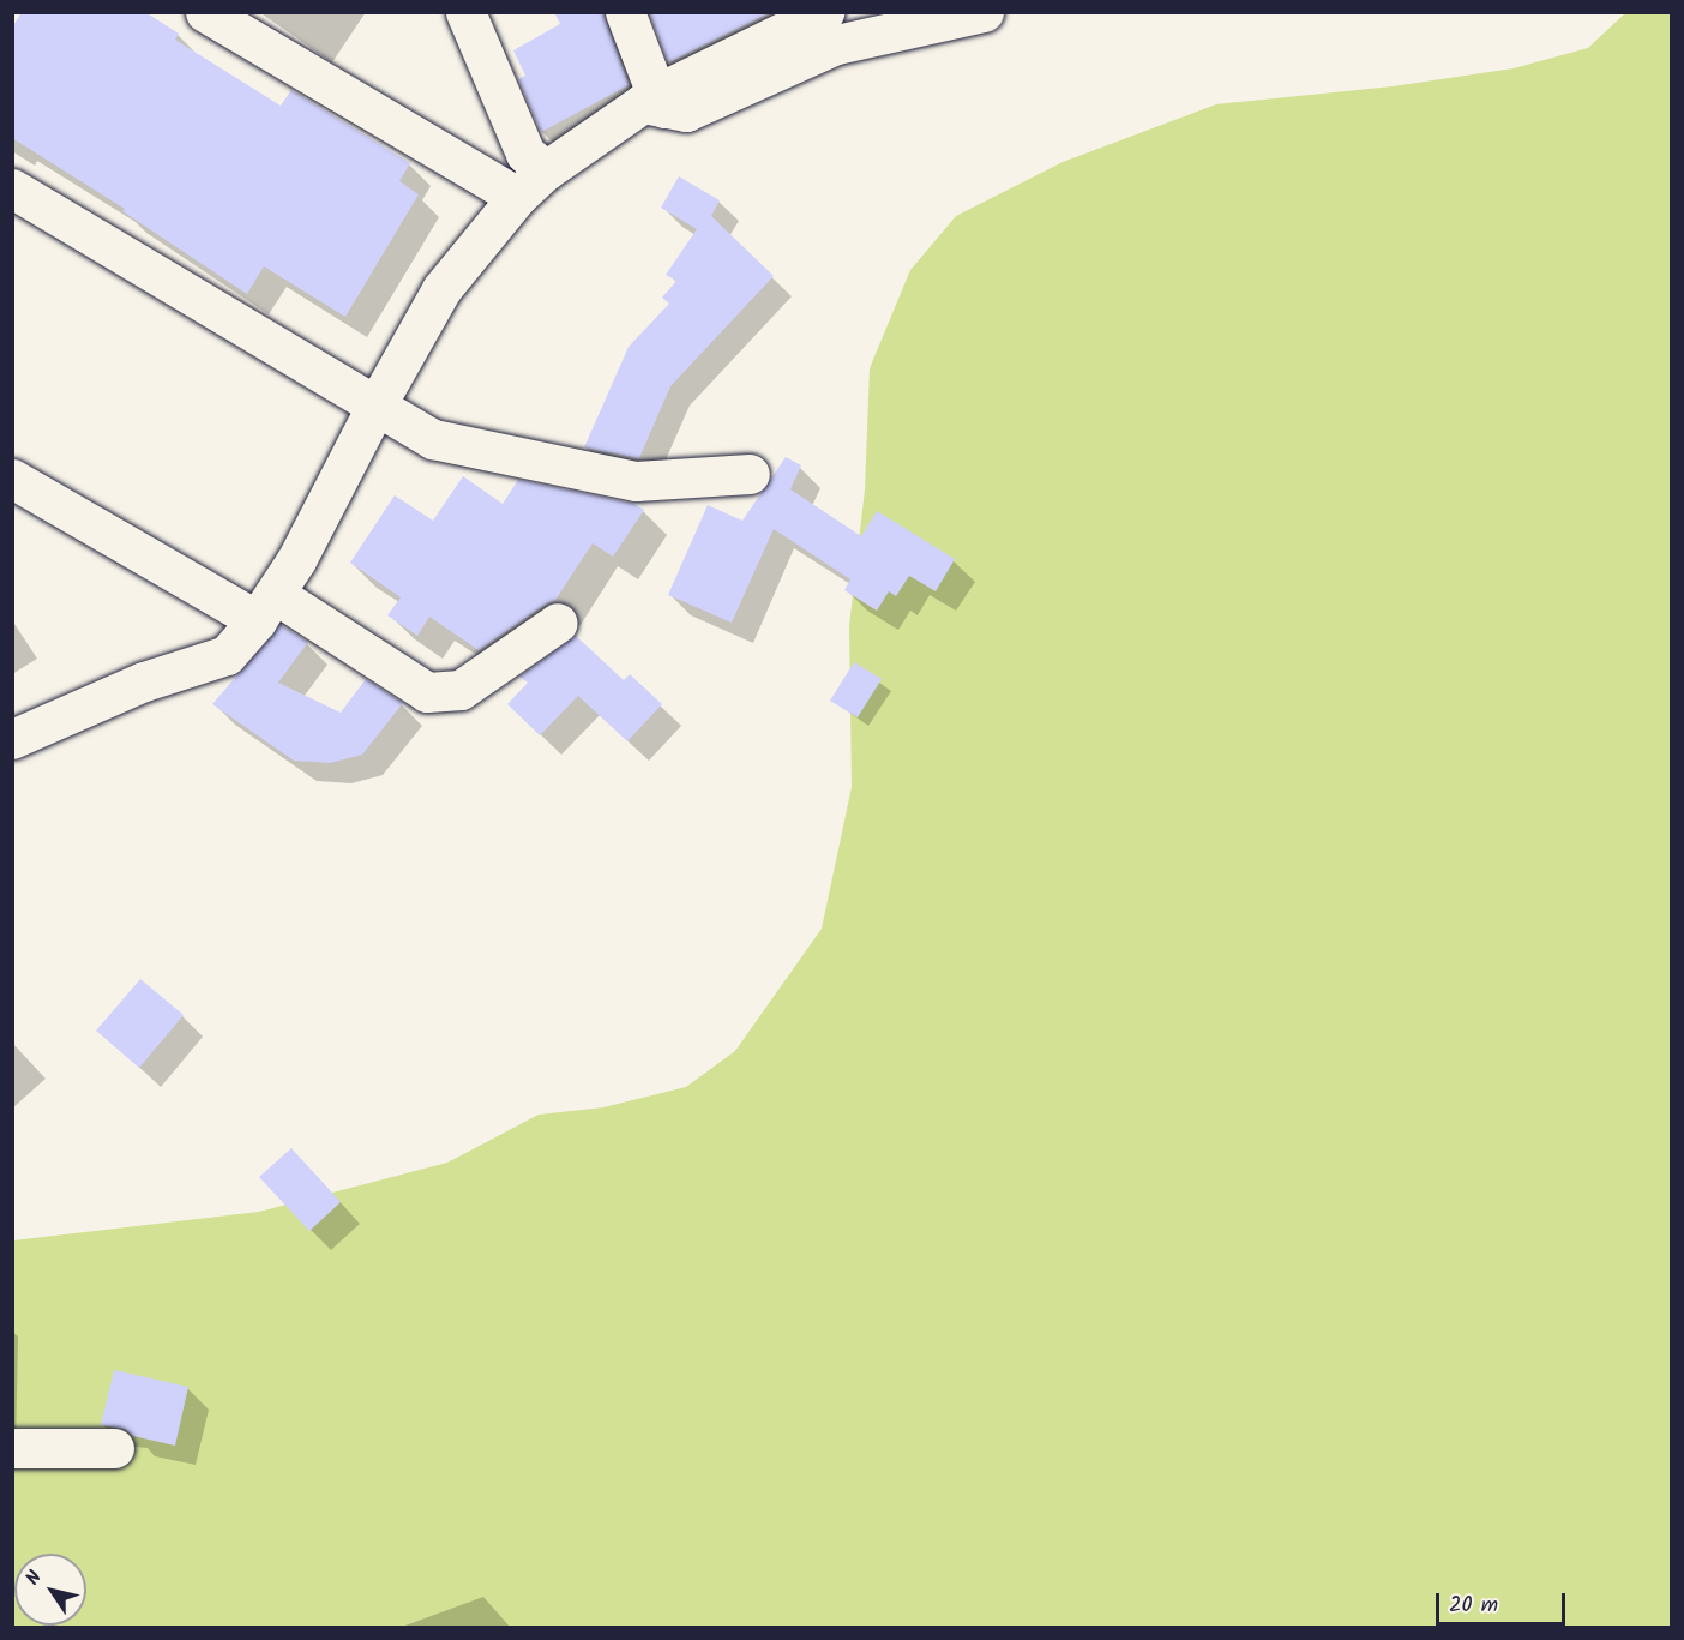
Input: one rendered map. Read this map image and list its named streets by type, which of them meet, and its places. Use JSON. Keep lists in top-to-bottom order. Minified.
{"scale_bar":"20 m","north":"top left"}
